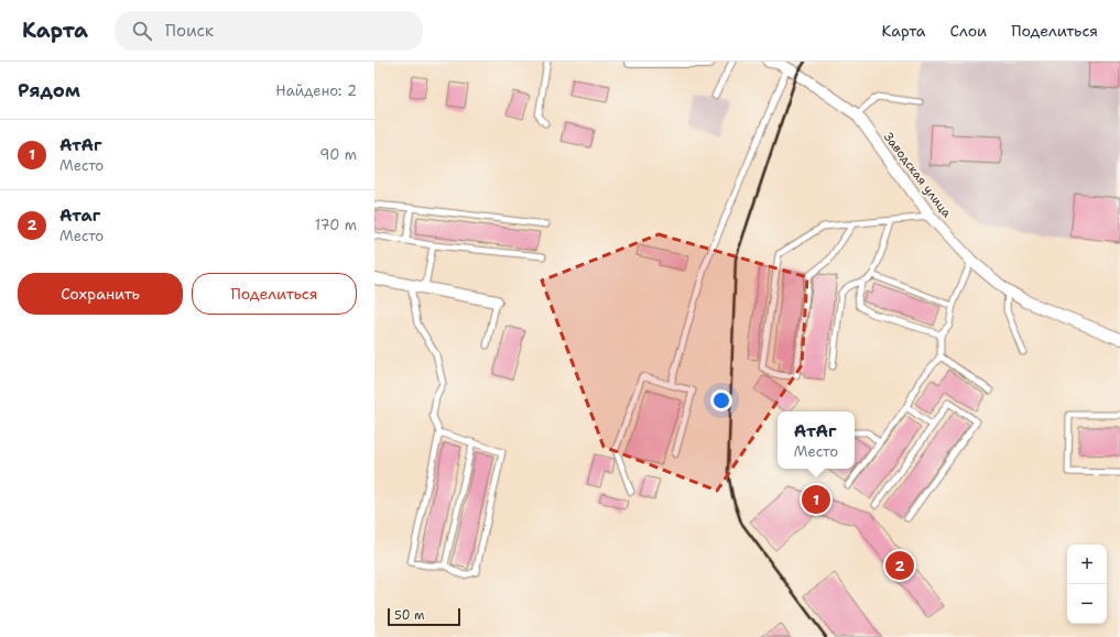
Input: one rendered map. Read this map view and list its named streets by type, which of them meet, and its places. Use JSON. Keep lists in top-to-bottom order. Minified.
{"streets":{"street":["Заводская улица"]},"scale_bar":"50 m","page":{"header":"Карта","search":"Поиск","nav":["Карта","Слои","Поделиться"],"heading":["Рядом","Найдено: 2"],"list":[{"mark":"1","name":"АтАг","note":"Место","value":"90 m"},{"mark":"2","name":"Атаг","note":"Место","value":"170 m"}],"buttons":["Сохранить","Поделиться"],"popup":["АтАг","Место"],"pins":["1","2"],"map_buttons":["+","−"],"scale":"50 m"}}
